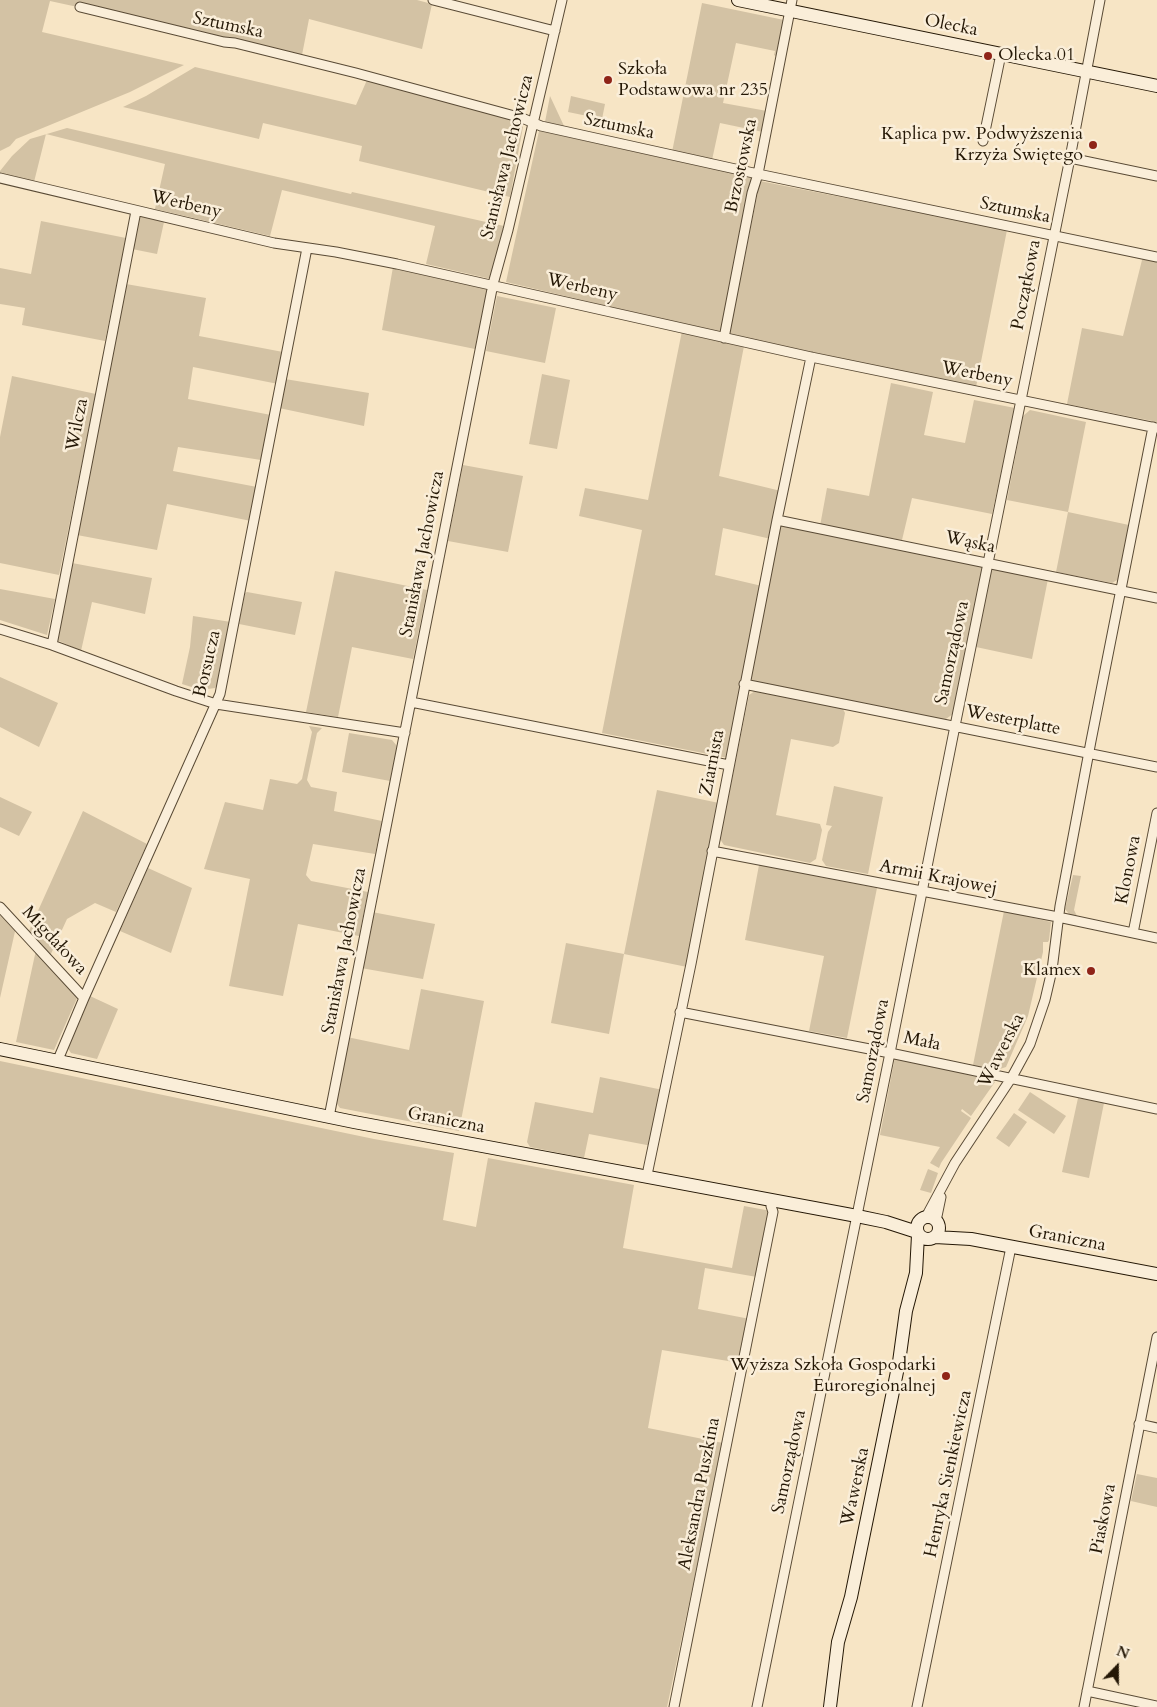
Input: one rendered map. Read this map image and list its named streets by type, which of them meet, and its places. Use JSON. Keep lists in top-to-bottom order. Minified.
{"streets":{"street":["Sztumska","Olecka","Stanisława Jachowicza","Brzostowska","Werbeny","Początkowa","Wilcza","Wąska","Samorządowa","Borsucza","Westerplatte","Ziarnista","Klonowa","Armii Krajowej","Migdałowa","Mała","Wawerska","Graniczna","Henryka Sienkiewicza","Aleksandra Puszkina","Piaskowa"]},"crossings":[["Sztumska","Stanisława Jachowicza"],["Sztumska","Brzostowska"],["Sztumska","Początkowa"],["Olecka","Brzostowska"],["Olecka","Początkowa"],["Stanisława Jachowicza","Werbeny"],["Stanisława Jachowicza","Graniczna"],["Brzostowska","Werbeny"],["Werbeny","Początkowa"],["Werbeny","Wilcza"],["Werbeny","Samorządowa"],["Werbeny","Borsucza"],["Werbeny","Ziarnista"],["Werbeny","Wawerska"],["Początkowa","Samorządowa"],["Wąska","Samorządowa"],["Wąska","Ziarnista"],["Wąska","Wawerska"],["Samorządowa","Westerplatte"],["Samorządowa","Armii Krajowej"],["Samorządowa","Mała"],["Samorządowa","Graniczna"],["Borsucza","Migdałowa"],["Borsucza","Graniczna"],["Westerplatte","Ziarnista"],["Westerplatte","Wawerska"],["Ziarnista","Armii Krajowej"],["Ziarnista","Mała"],["Ziarnista","Graniczna"],["Klonowa","Armii Krajowej"],["Armii Krajowej","Wawerska"],["Mała","Wawerska"],["Wawerska","Graniczna"],["Graniczna","Henryka Sienkiewicza"],["Graniczna","Aleksandra Puszkina"]],"places":["Olecka 01","Szkoła Podstawowa nr 235","Kaplica pw. Podwyższenia Krzyża Świętego","Klamex","Wyższa Szkoła Gospodarki Euroregionalnej"],"north":"top"}
